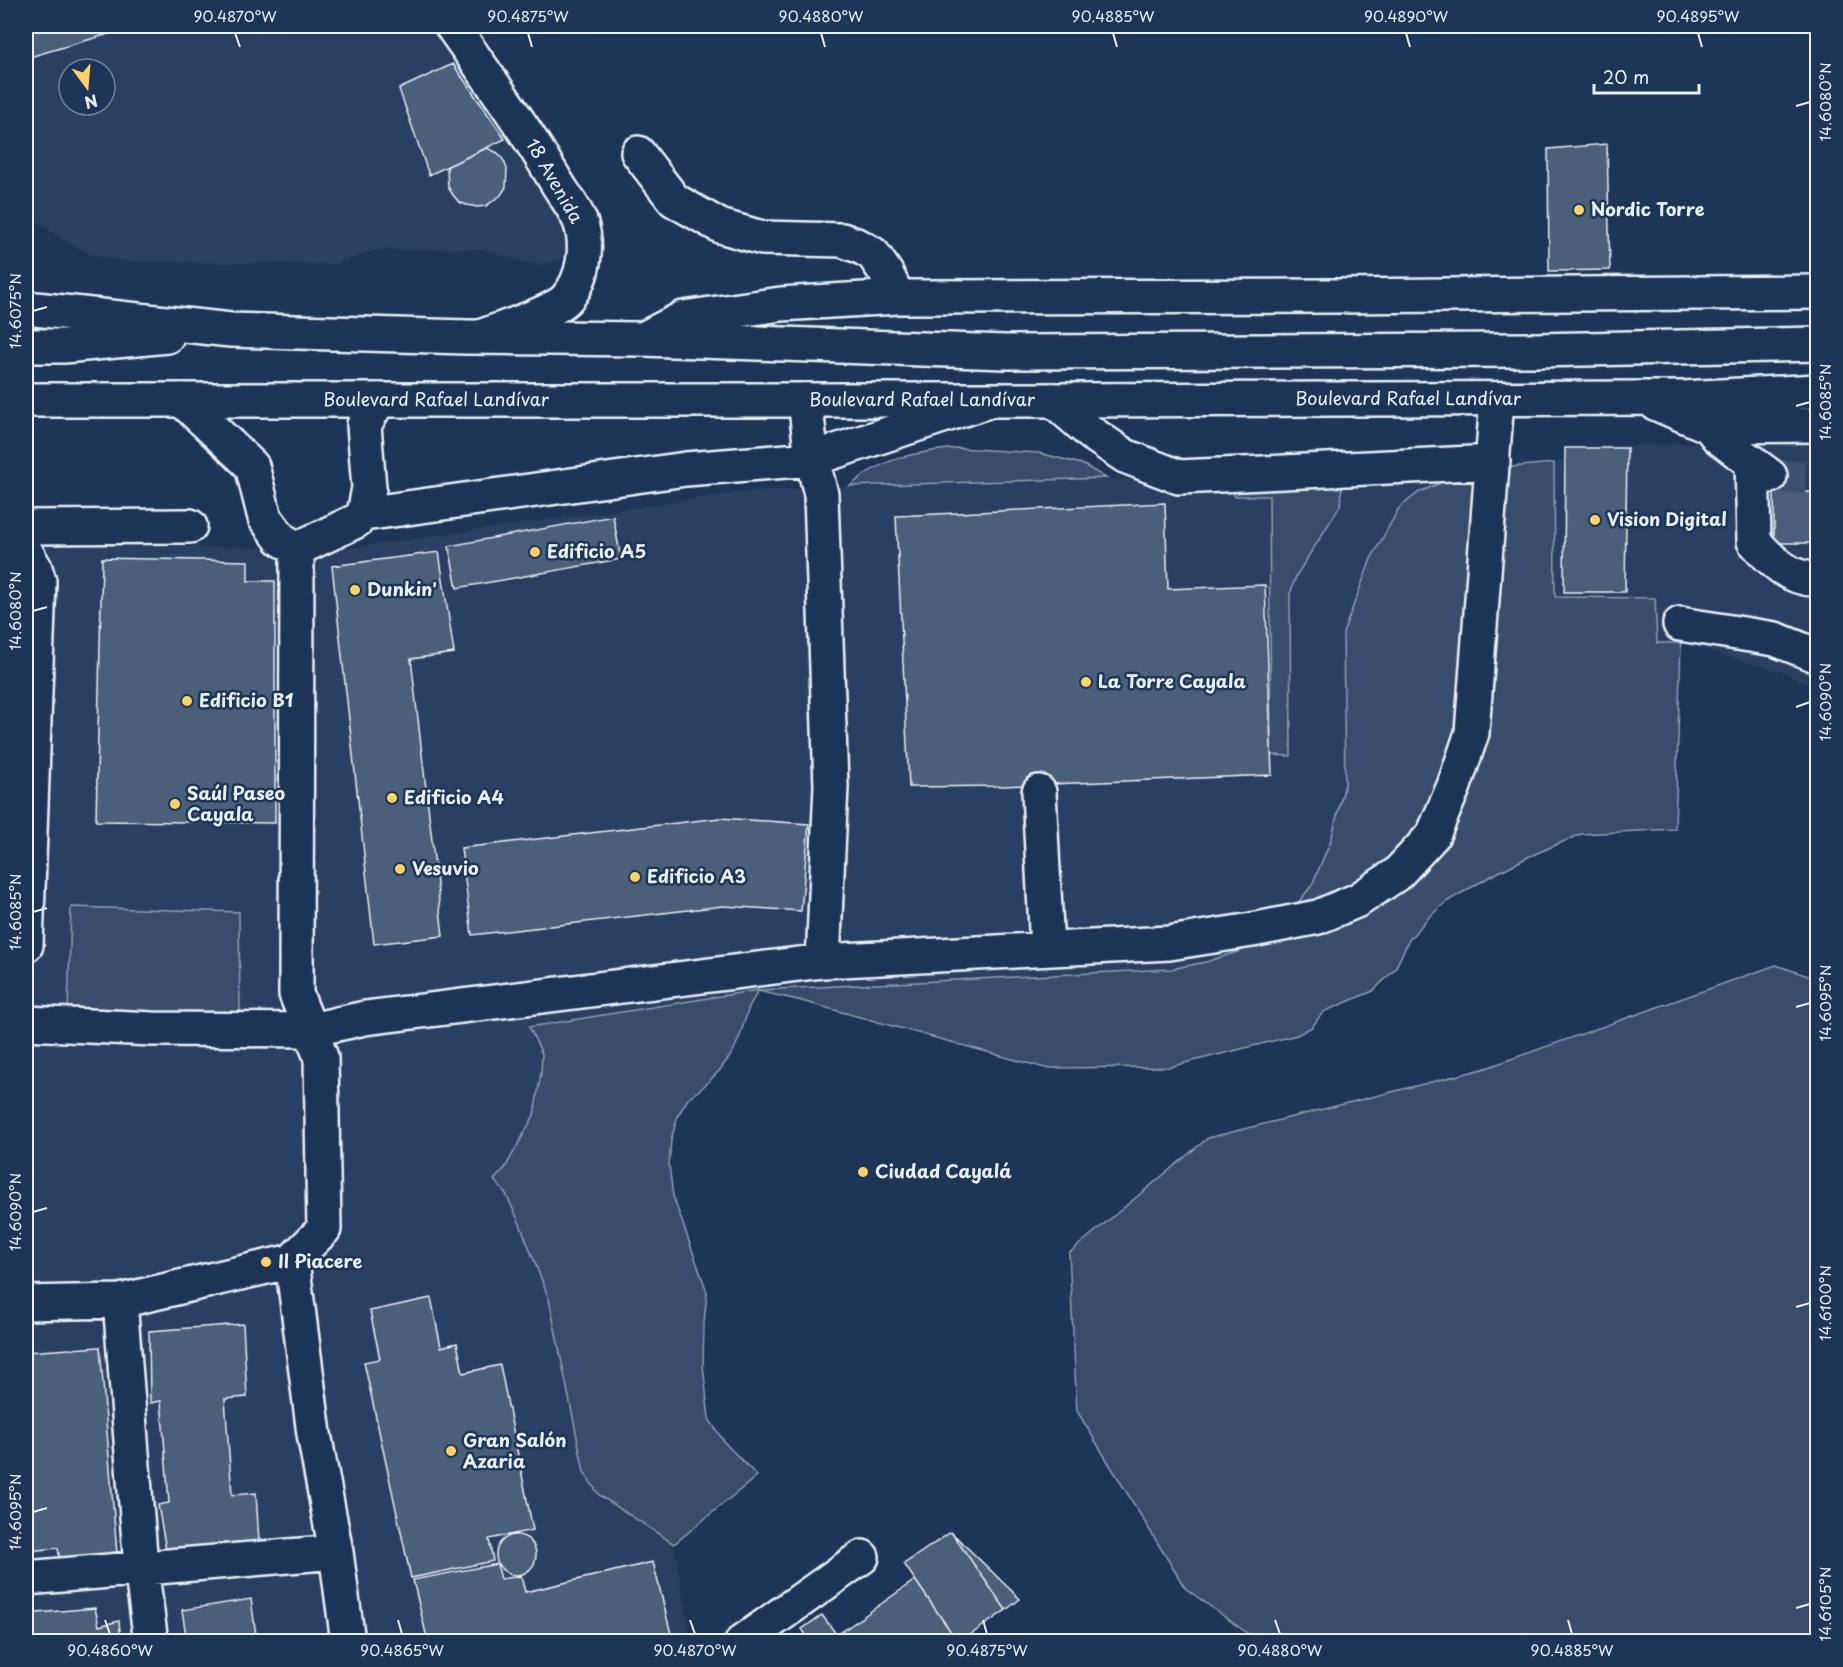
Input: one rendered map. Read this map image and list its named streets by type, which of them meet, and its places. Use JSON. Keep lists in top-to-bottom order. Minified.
{"streets":{"street":["18 Avenida","Boulevard Rafael Landívar"]},"places":["Nordic Torre","Vision Digital","Edificio A5","Dunkin'","La Torre Cayala","Edificio B1","Edificio A4","Saúl Paseo Cayala","Vesuvio","Edificio A3","Ciudad Cayalá","Il Piacere","Gran Salón Azaria"],"scale_bar":"20 m","north":"bottom","coordinates":["90.4870°W","90.4875°W","90.4880°W","90.4885°W","90.4890°W","90.4895°W","14.6080°N","14.6075°N","14.6085°N","14.6090°N","14.6095°N","14.6100°N","14.6105°N","90.4860°W","90.4865°W"]}
